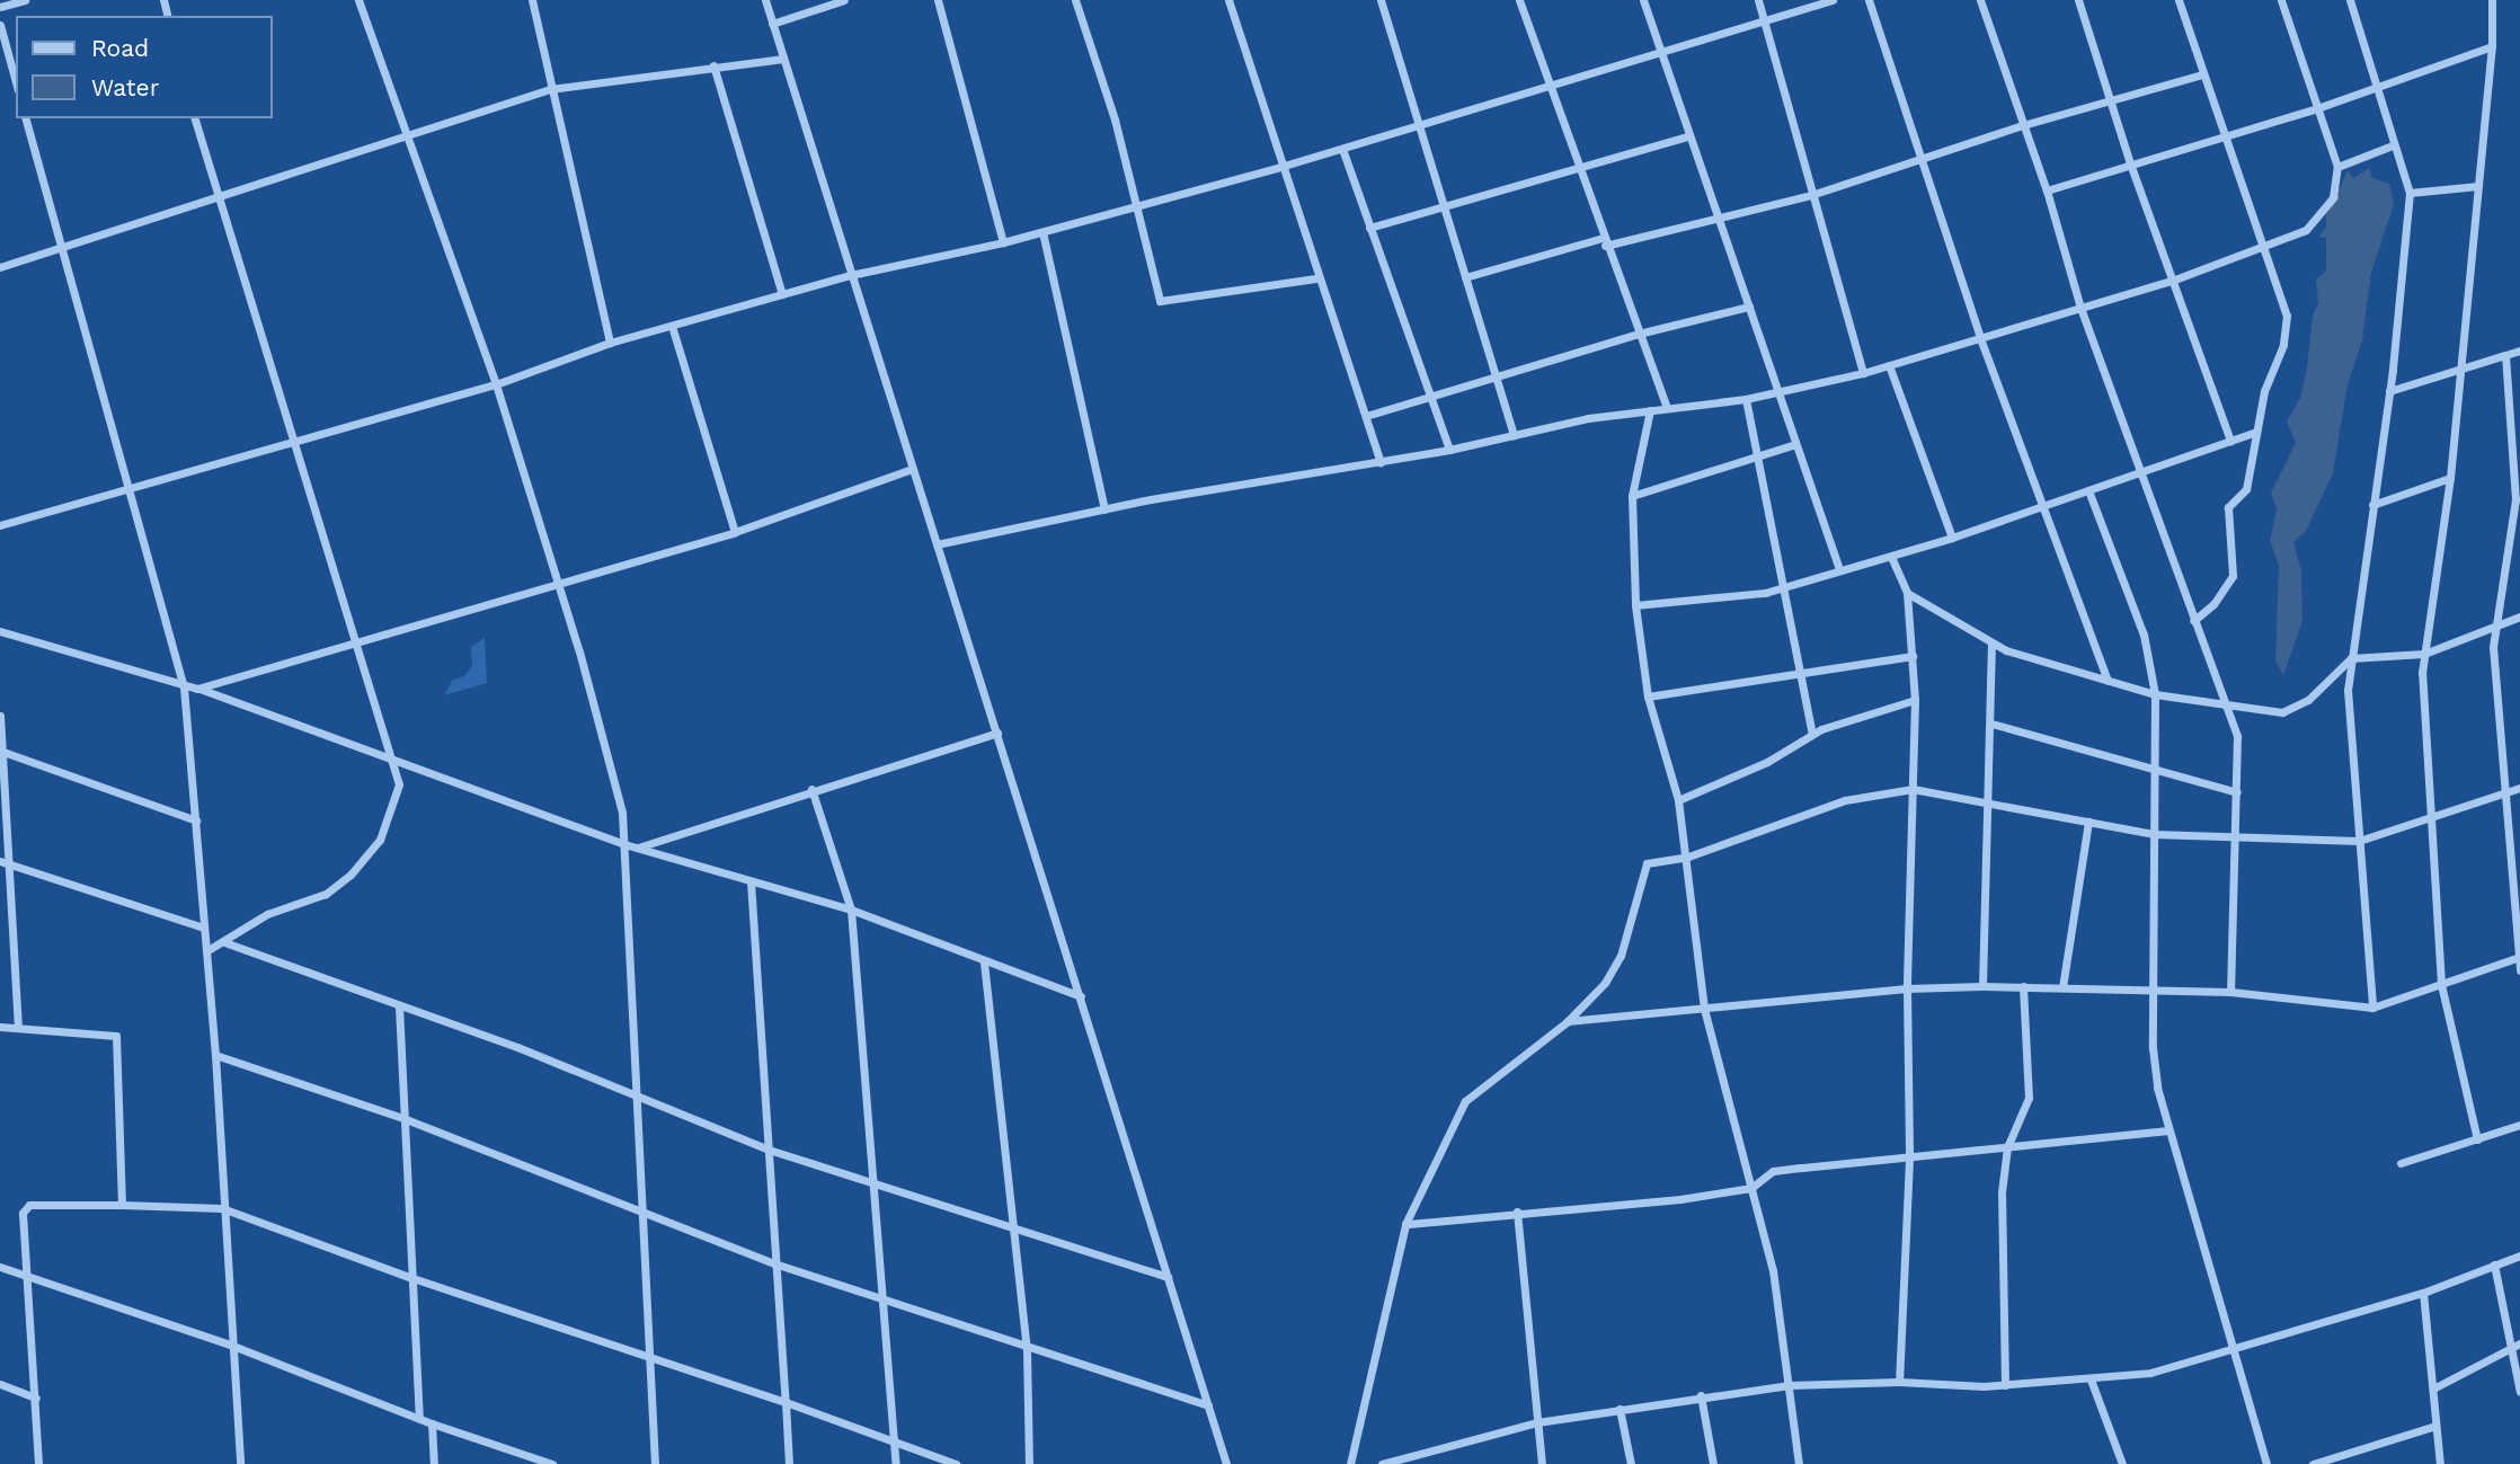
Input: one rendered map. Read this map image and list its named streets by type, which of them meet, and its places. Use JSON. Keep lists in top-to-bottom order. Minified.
{"legend":["Road","Water"]}
